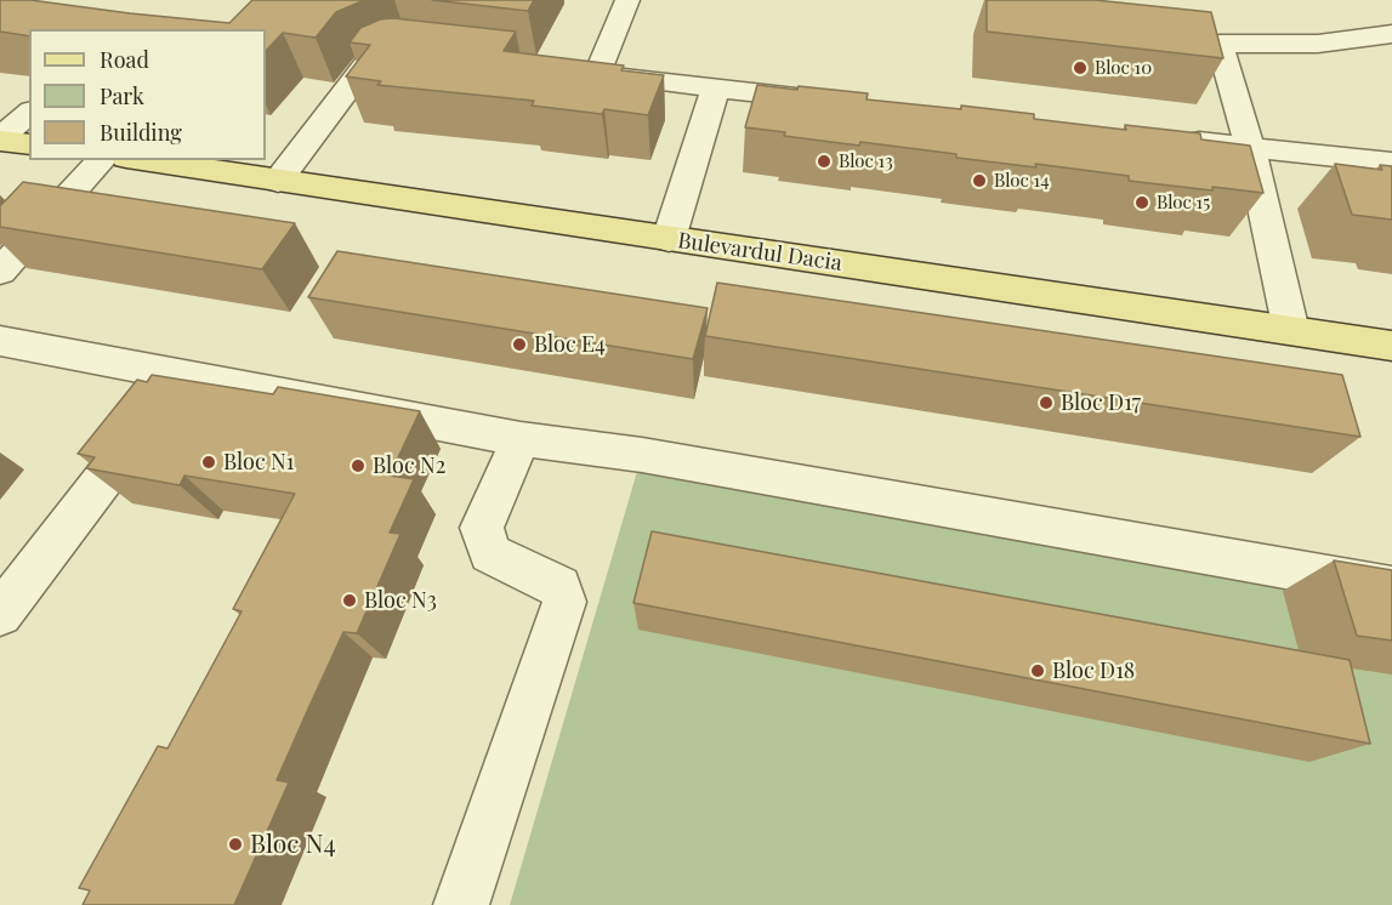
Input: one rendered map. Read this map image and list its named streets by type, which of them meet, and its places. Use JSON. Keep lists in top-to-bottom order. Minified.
{"streets":{"main road":["Bulevardul Dacia"]},"places":["Bloc 10","Bloc 13","Bloc 14","Bloc 15","Bloc E4","Bloc D17","Bloc N1","Bloc N2","Bloc N3","Bloc D18","Bloc N4"],"legend":["Road","Park","Building"]}
